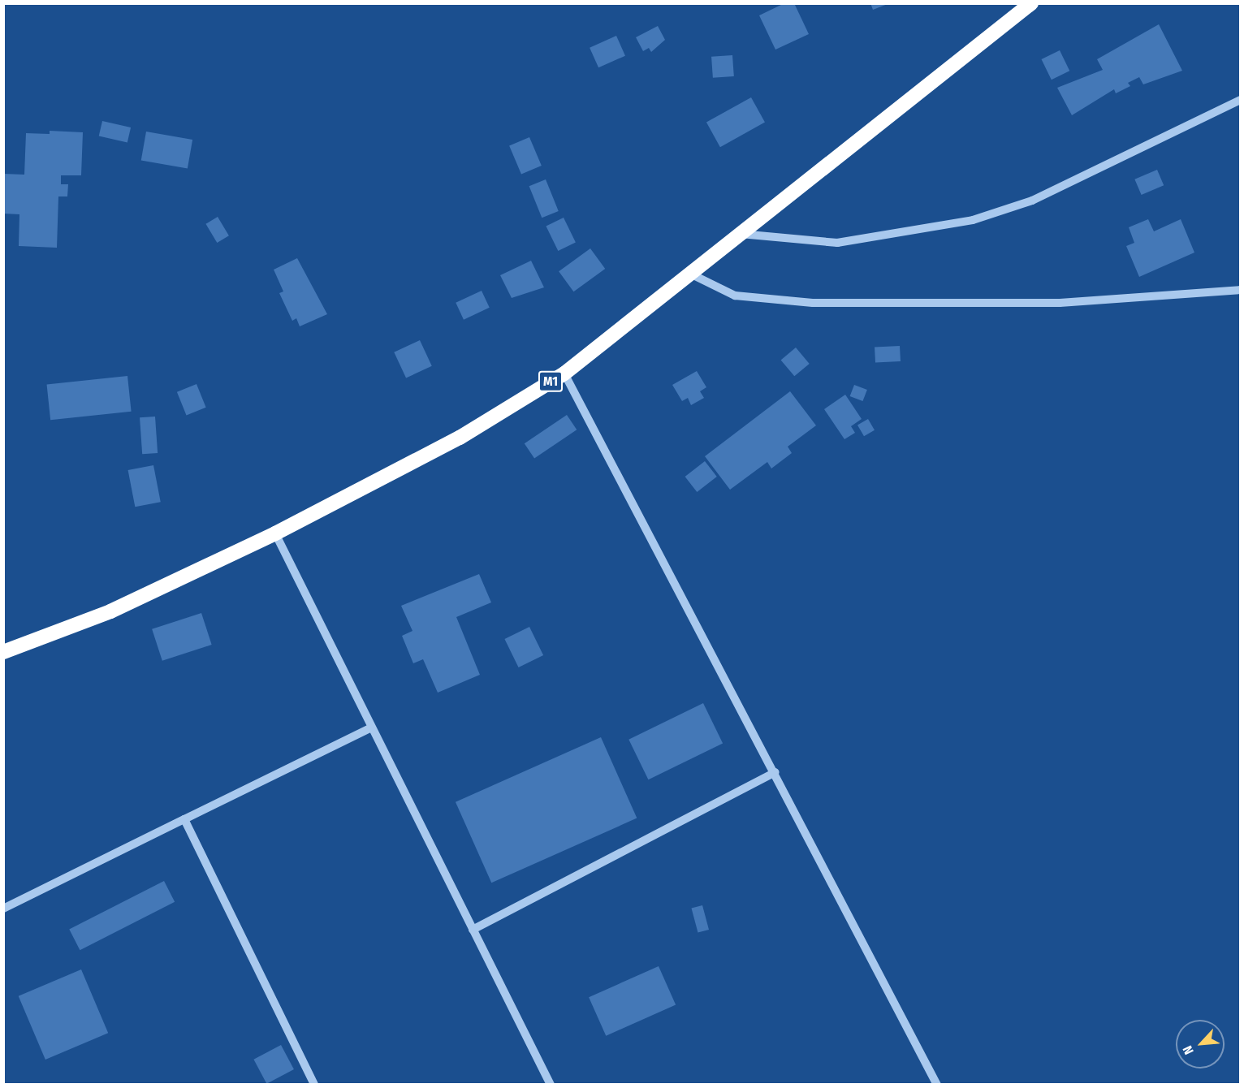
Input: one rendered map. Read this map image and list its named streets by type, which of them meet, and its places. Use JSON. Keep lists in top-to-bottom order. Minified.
{"streets":{"highway":["M1"]},"north":"bottom left"}
